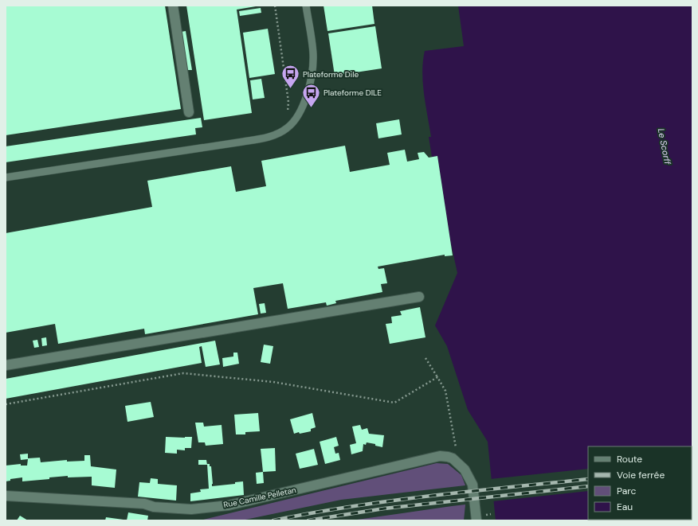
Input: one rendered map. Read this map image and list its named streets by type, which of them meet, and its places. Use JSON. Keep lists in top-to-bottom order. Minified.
{"streets":{"street":["Rue Camille Pelletan"]},"water":["Le Scorff"],"places":{"bus stop":["Plateforme Dile","Plateforme DILE"]},"legend":["Route","Voie ferrée","Parc","Eau"]}
